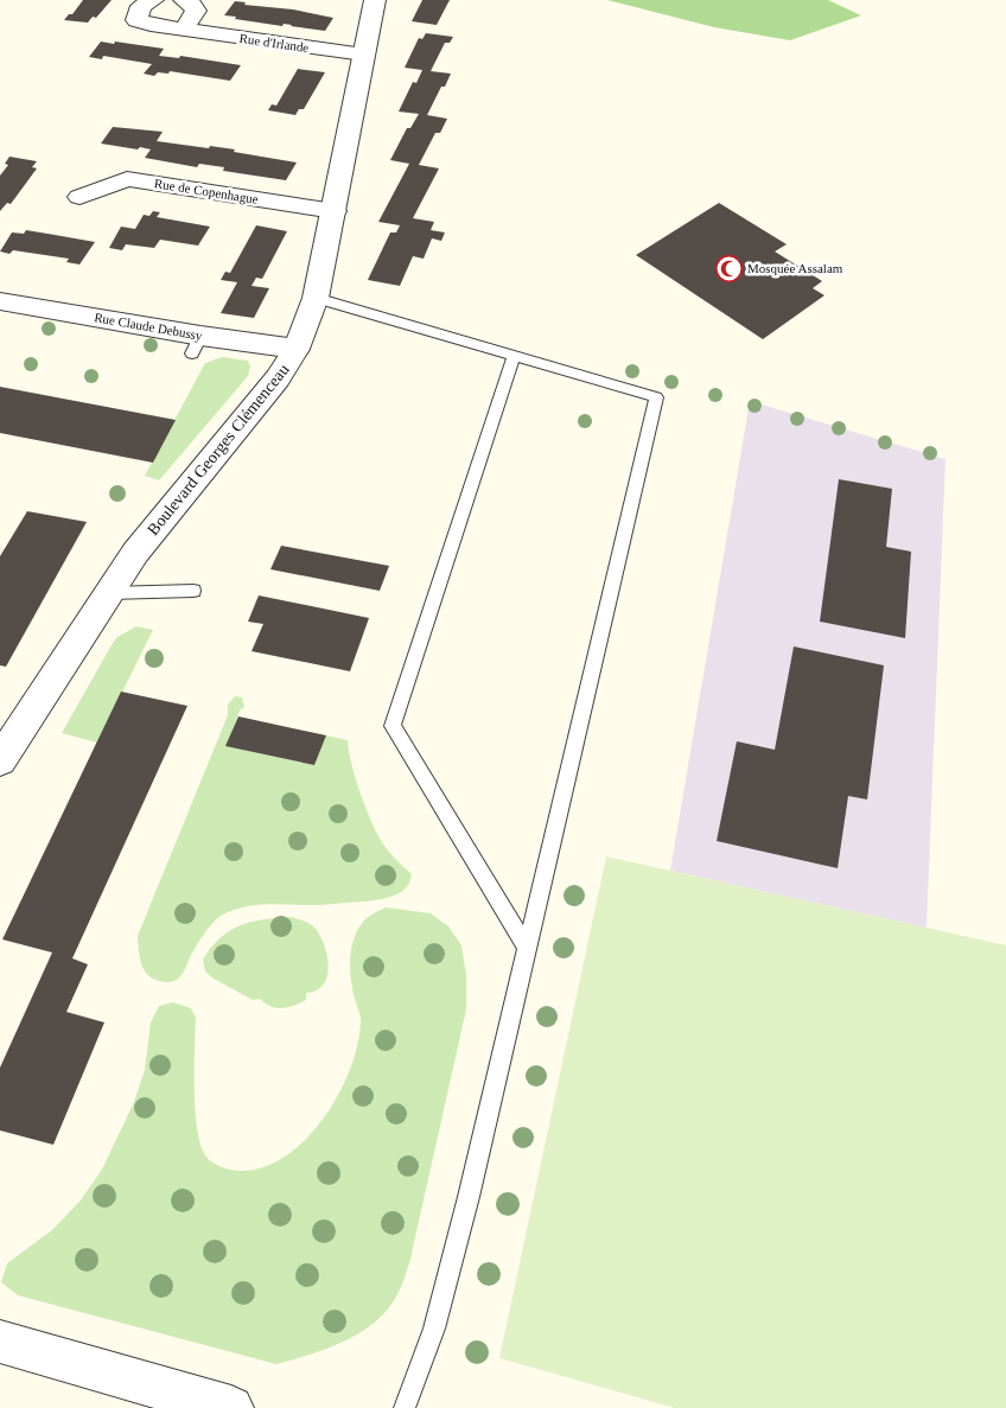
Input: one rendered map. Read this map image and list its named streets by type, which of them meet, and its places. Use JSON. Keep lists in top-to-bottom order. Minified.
{"streets":{"street":["Rue d'Irlande","Rue de Copenhague","Rue Claude Debussy","Boulevard Georges Clémenceau"]},"crossings":[["Rue d'Irlande","Boulevard Georges Clémenceau"],["Rue de Copenhague","Boulevard Georges Clémenceau"],["Rue Claude Debussy","Boulevard Georges Clémenceau"]],"places":{"mosque":["Mosquée Assalam"]}}
